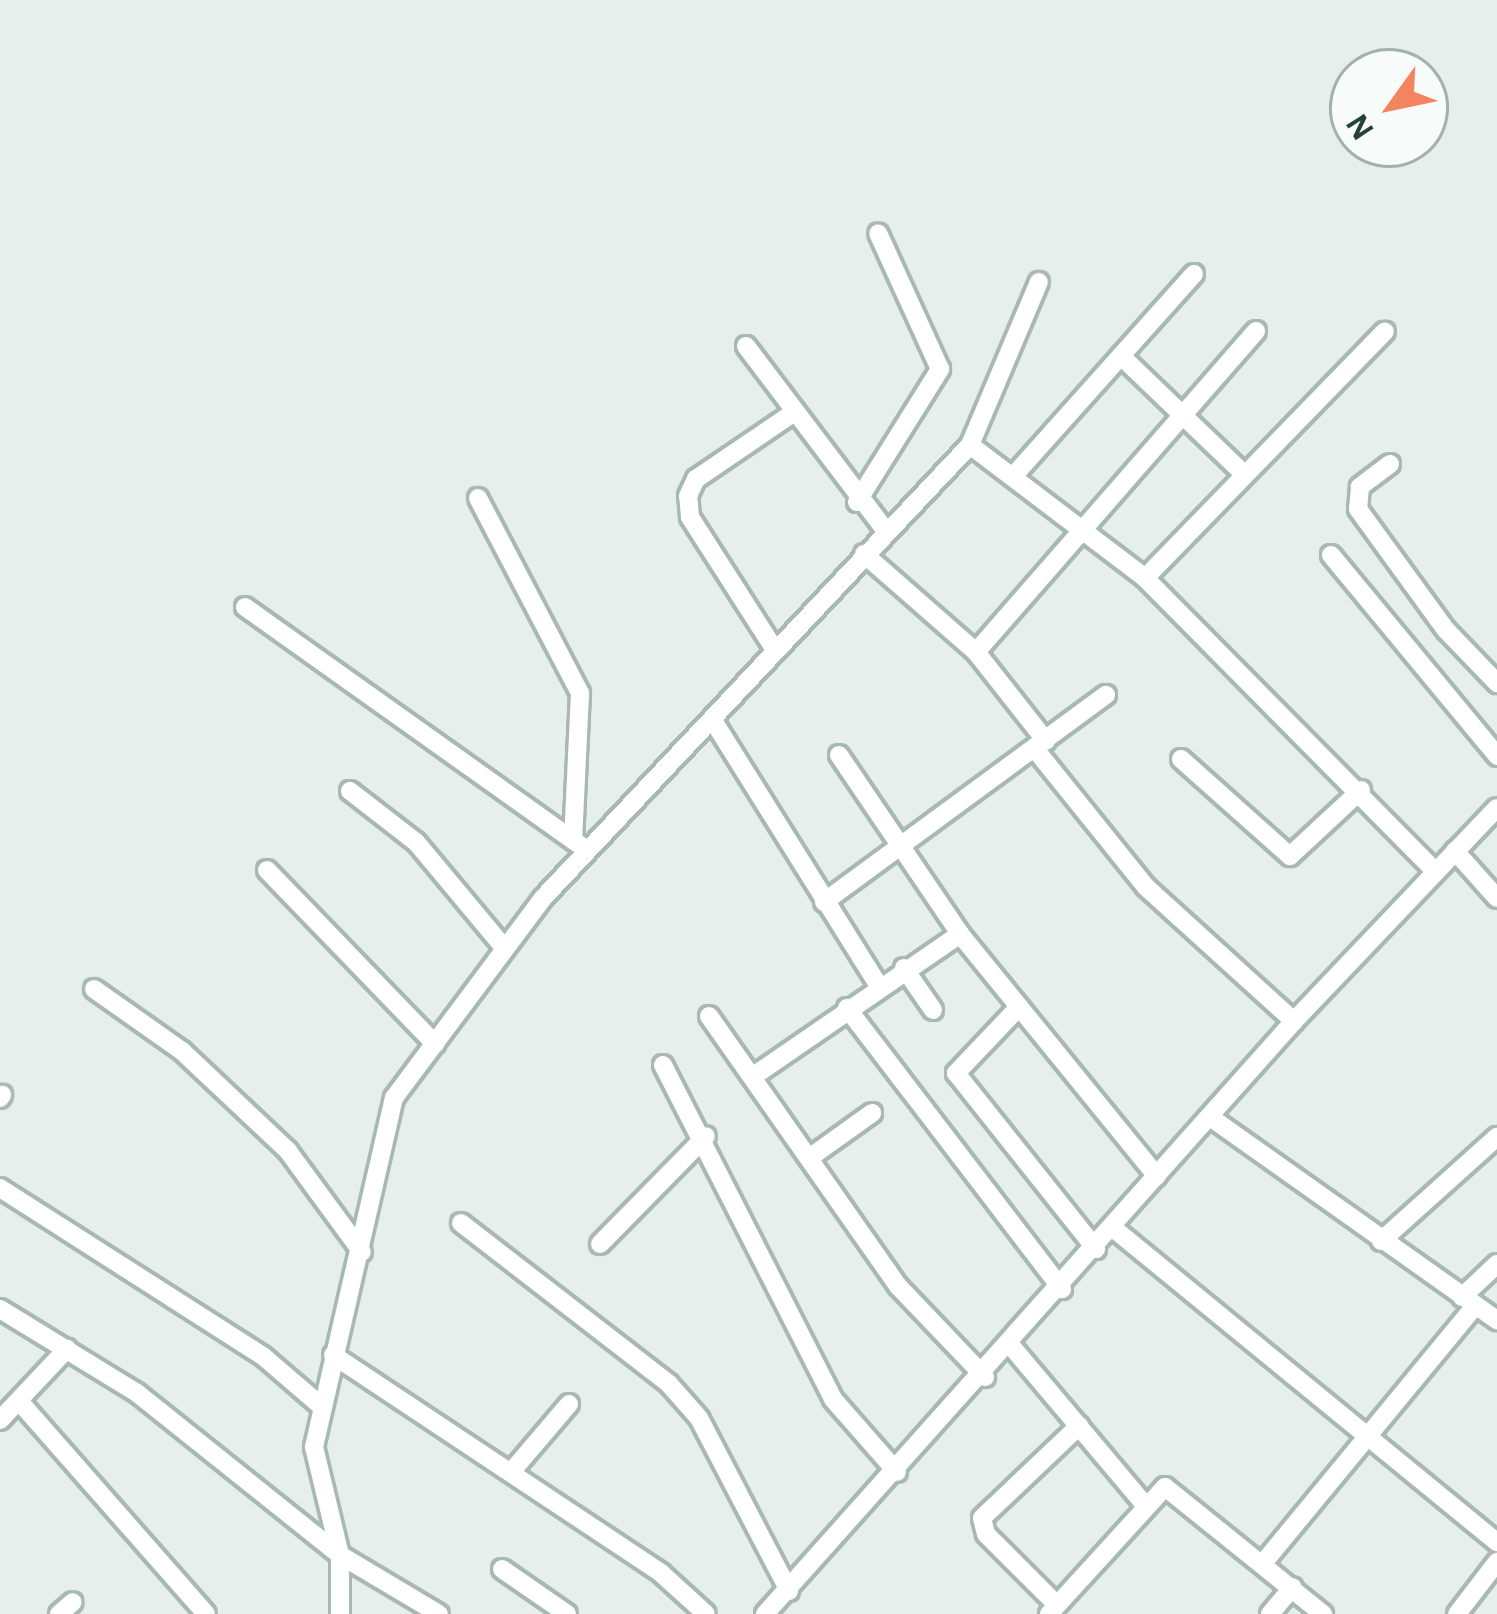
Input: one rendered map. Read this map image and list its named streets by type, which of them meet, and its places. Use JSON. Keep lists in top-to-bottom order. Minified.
{"north":"bottom left"}
